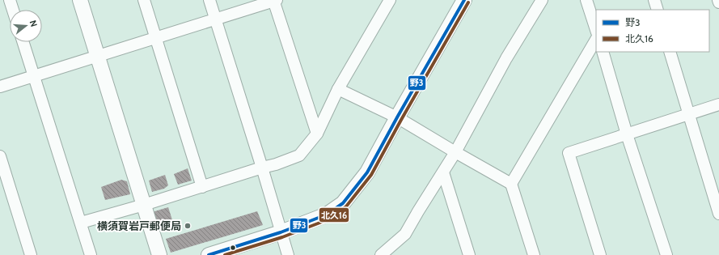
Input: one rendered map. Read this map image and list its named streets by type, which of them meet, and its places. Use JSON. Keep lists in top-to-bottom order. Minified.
{"places":["横須賀岩戸郵便局"],"lines":["transit line 野3","transit line 北久16"],"legend":["野3","北久16"],"north":"right"}
